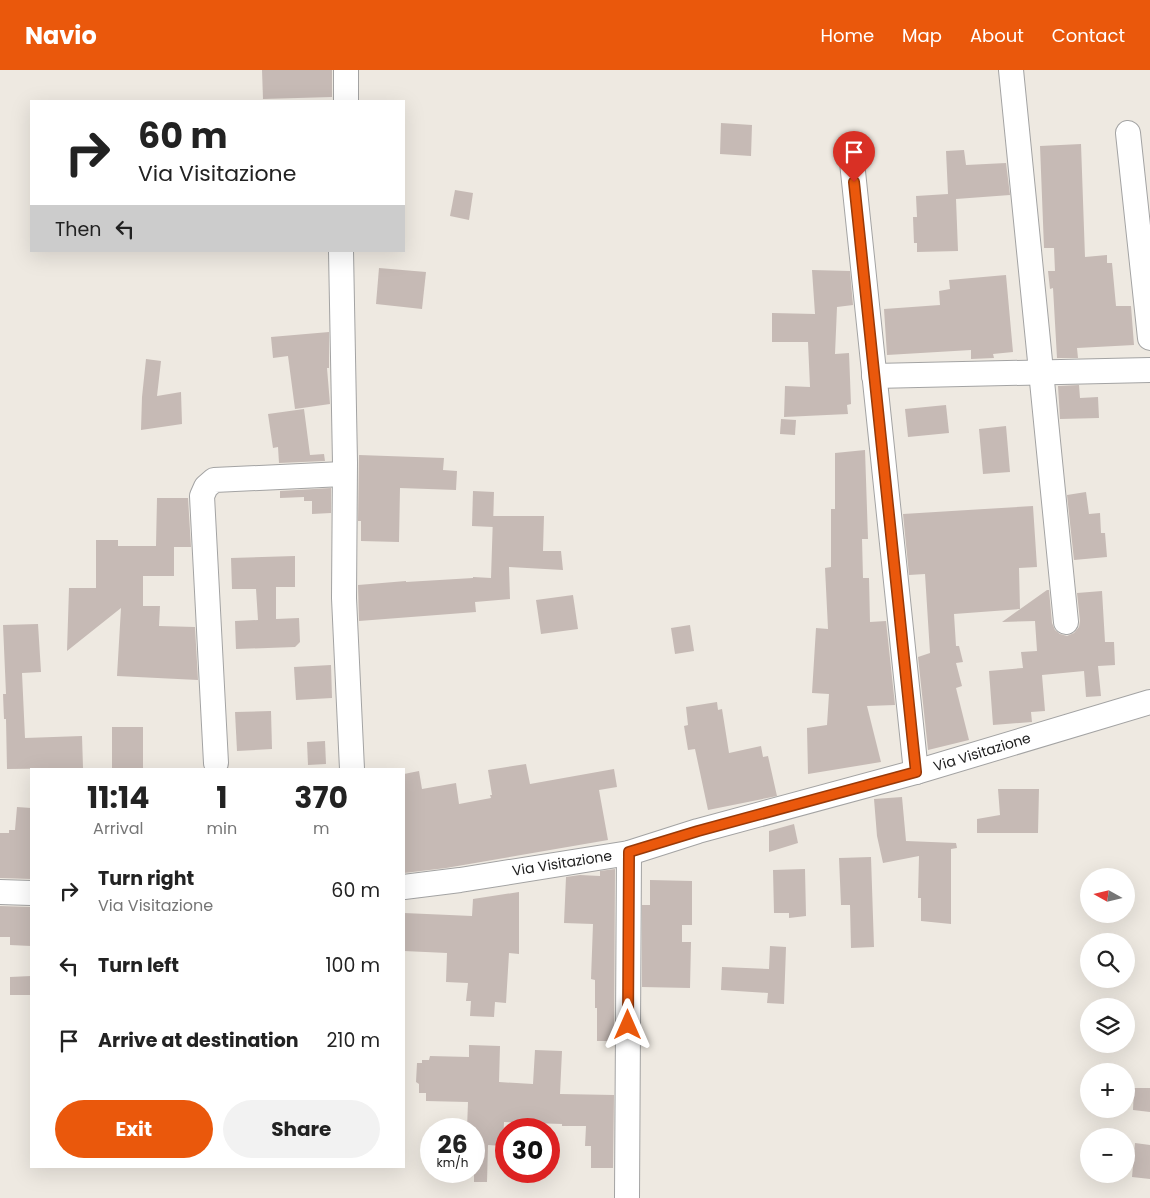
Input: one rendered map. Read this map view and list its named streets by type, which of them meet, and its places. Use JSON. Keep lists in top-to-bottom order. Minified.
{"streets":{"street":["Via Visitazione"]},"north":"left","page":{"header":"Navio","nav":["Home","Map","About","Contact"],"turn":["60 m","Via Visitazione"],"then":"Then","eta":["11:14","Arrival","1","min","370","m"],"list":[{"name":"Turn right","note":"Via Visitazione","value":"60 m"},{"name":"Turn left","value":"100 m"},{"name":"Arrive at destination","value":"210 m"}],"map_buttons":["+","−"],"buttons":["Exit","Share"],"speed":"26 km/h","limit":"30"}}
